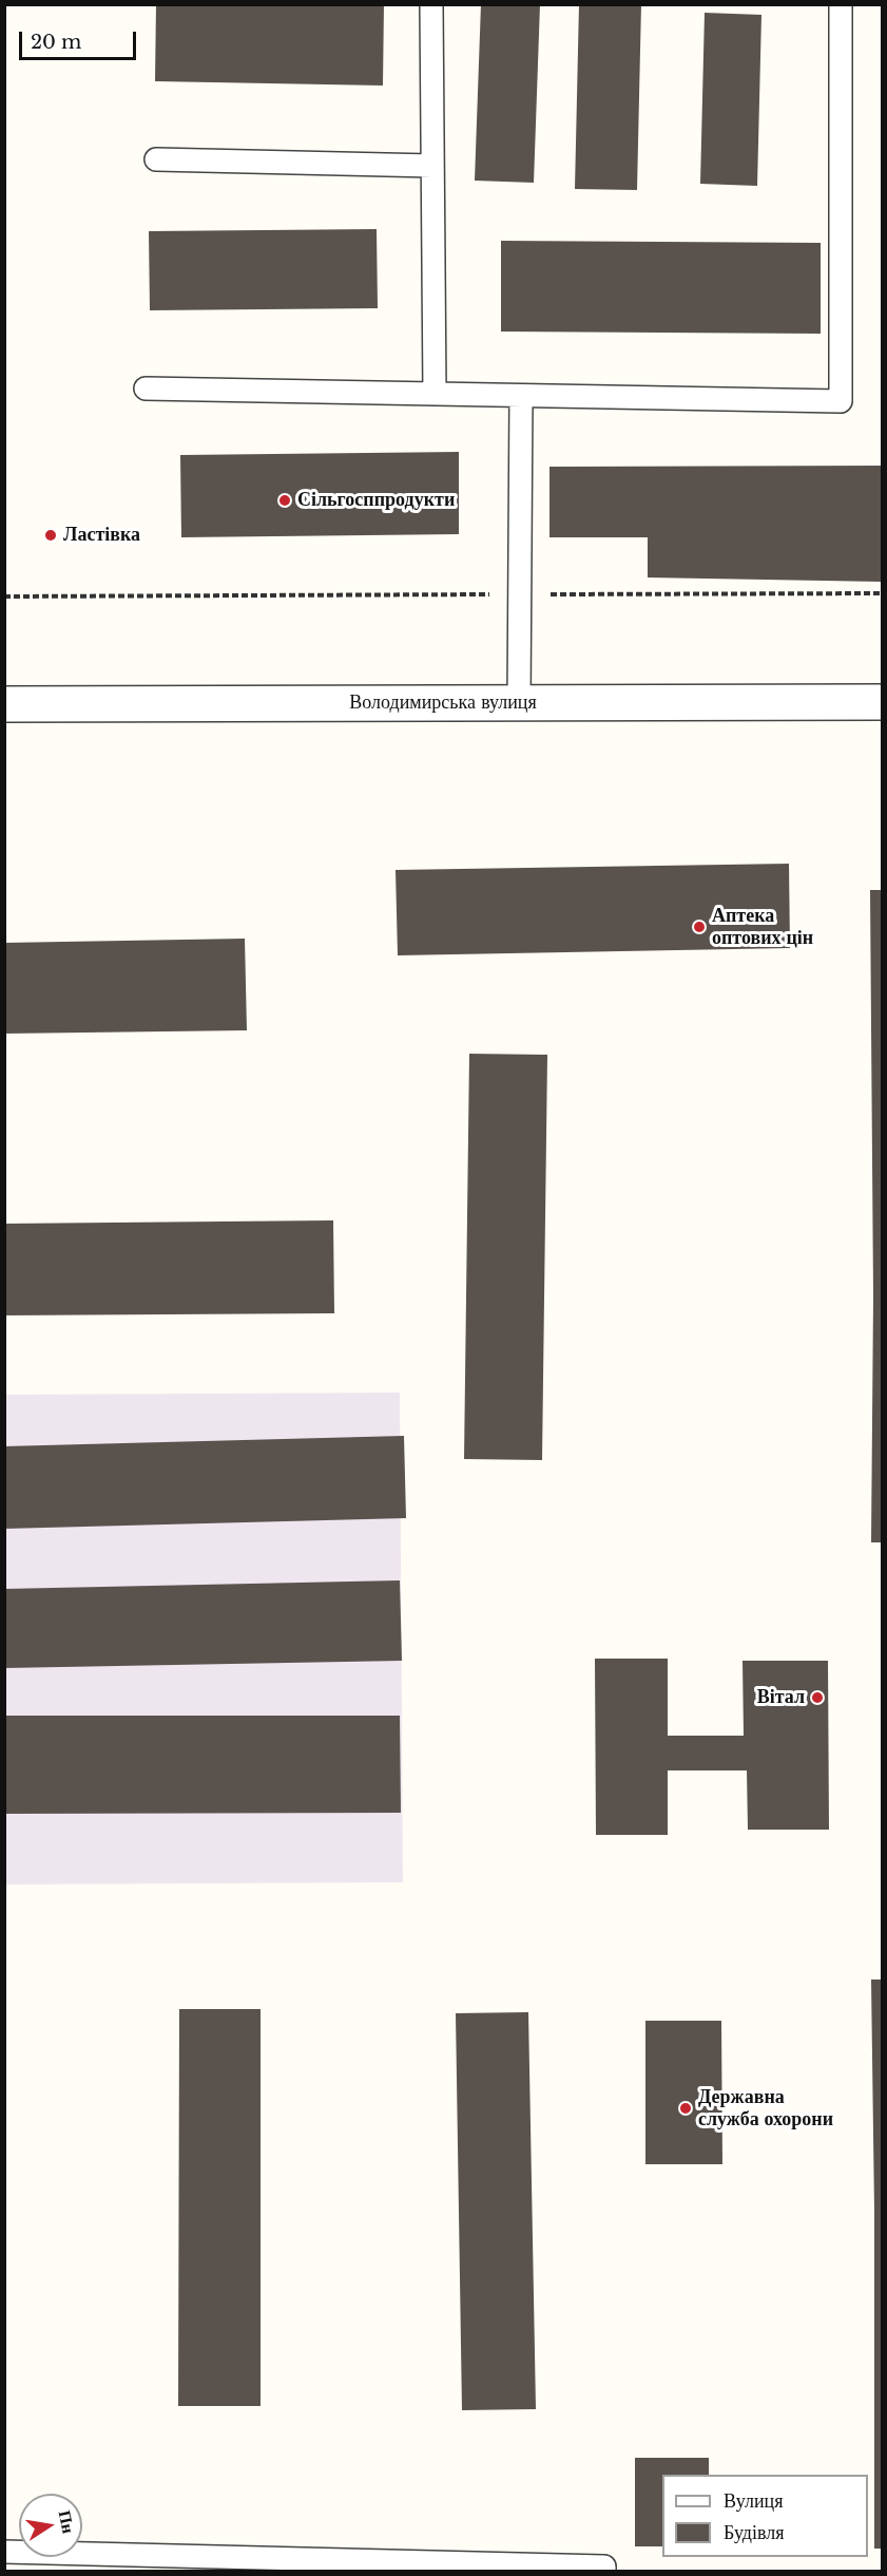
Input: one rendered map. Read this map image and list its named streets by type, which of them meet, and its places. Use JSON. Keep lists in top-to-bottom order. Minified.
{"streets":{"street":["Володимирська вулиця"]},"places":["Сільгосппродукти","Ластівка","Аптека оптових цін","Вітал","Державна служба охорони"],"legend":["Вулиця","Будівля"],"scale_bar":"20 m","north":"right"}
